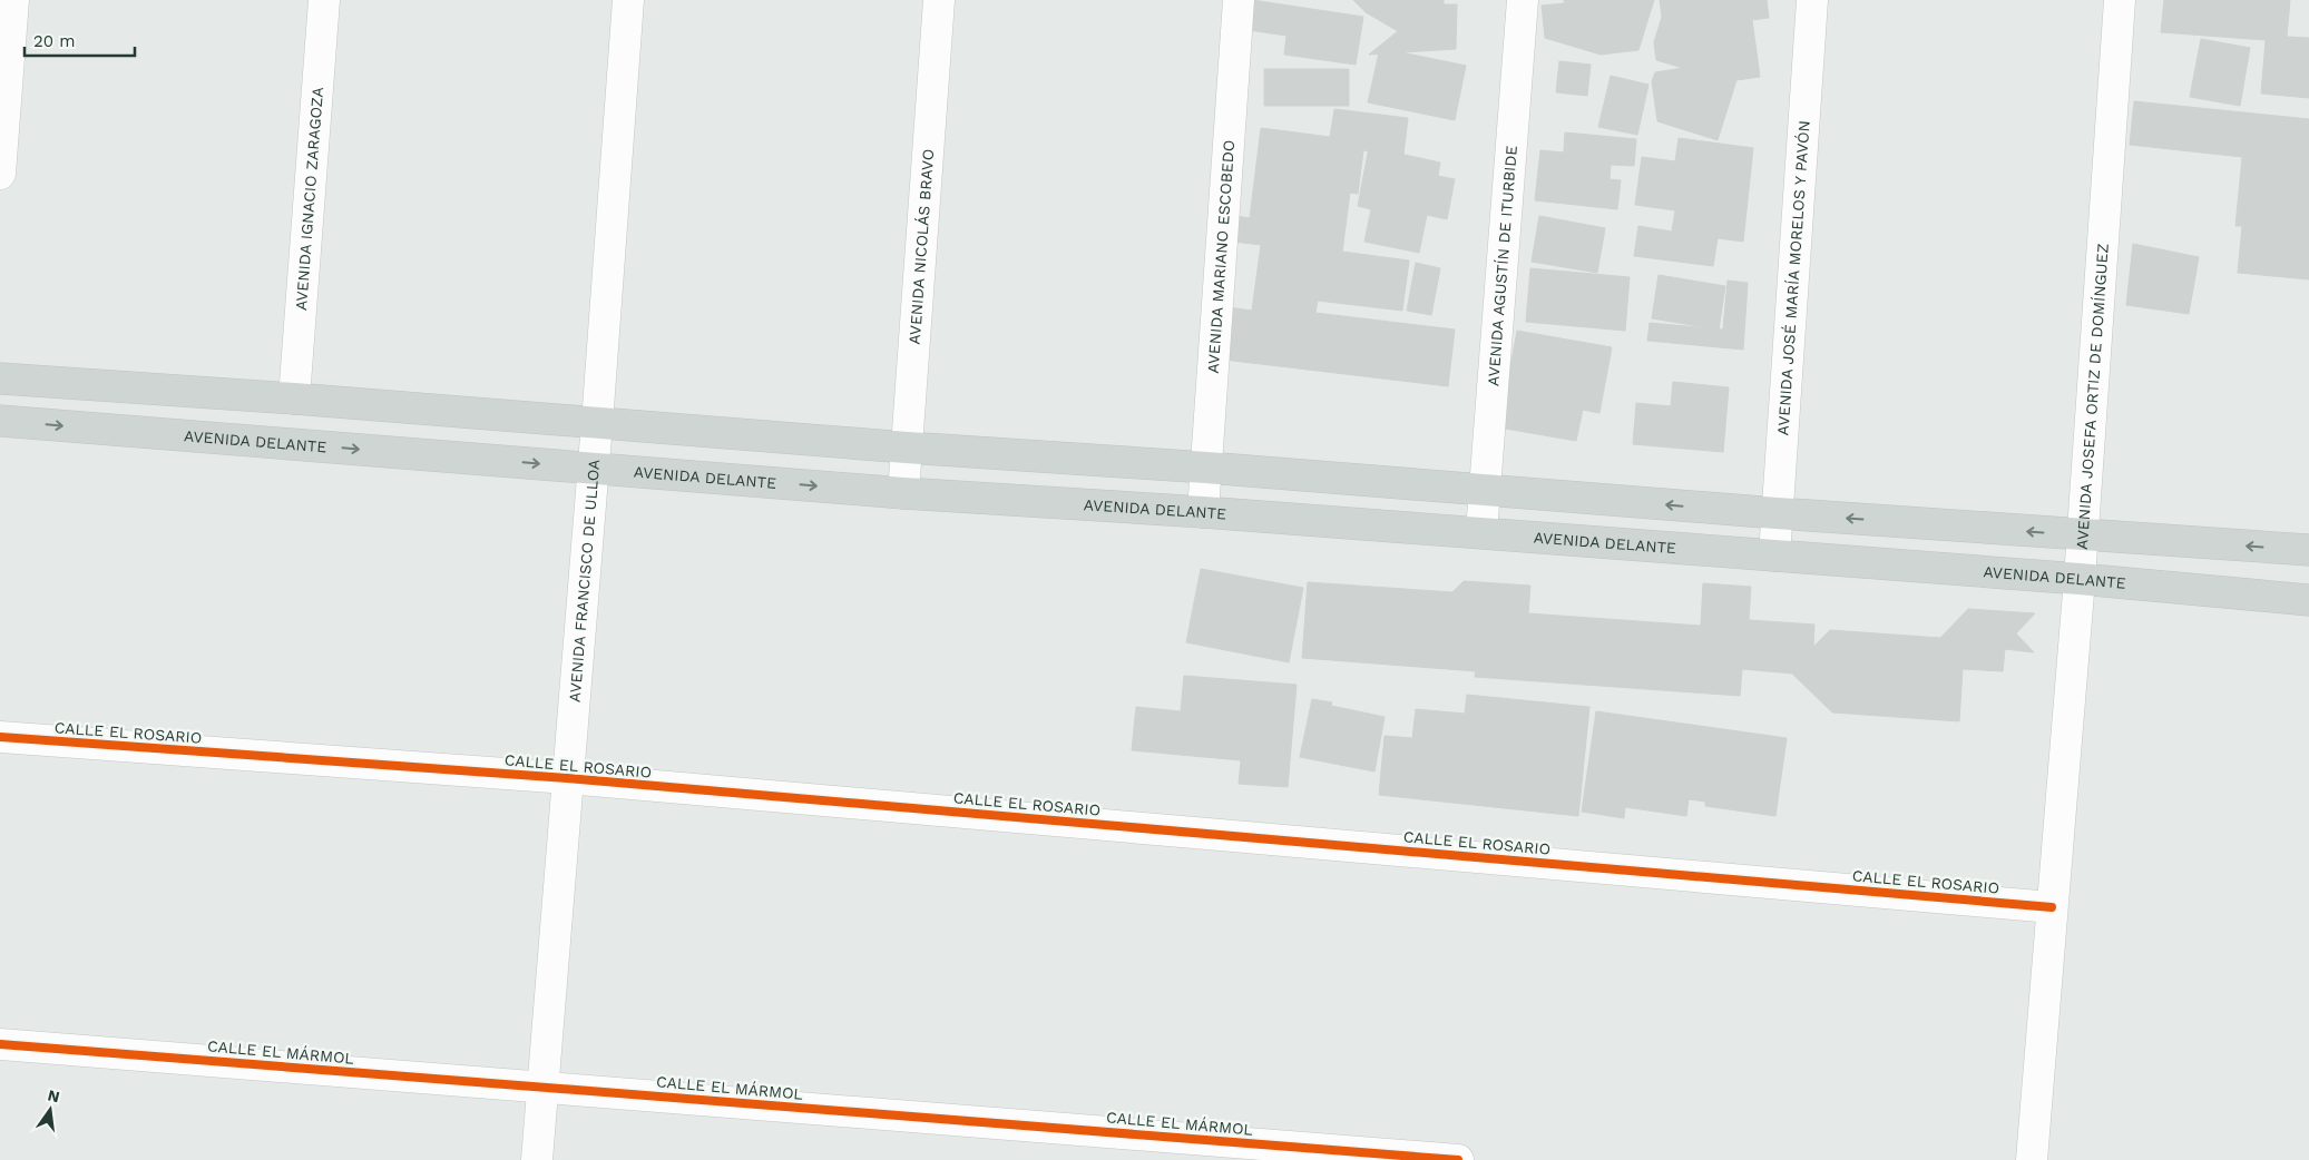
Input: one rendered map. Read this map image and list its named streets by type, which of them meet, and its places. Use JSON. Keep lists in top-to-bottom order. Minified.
{"streets":{"main road":["AVENIDA DELANTE"],"street":["AVENIDA IGNACIO ZARAGOZA","AVENIDA NICOLÁS BRAVO","AVENIDA MARIANO ESCOBEDO","AVENIDA AGUSTÍN DE ITURBIDE","AVENIDA JOSÉ MARÍA MORELOS Y PAVÓN","AVENIDA JOSEFA ORTIZ DE DOMÍNGUEZ","AVENIDA FRANCISCO DE ULLOA","CALLE EL ROSARIO","CALLE EL MÁRMOL"]},"crossings":[["AVENIDA NICOLÁS BRAVO","AVENIDA DELANTE"],["AVENIDA MARIANO ESCOBEDO","AVENIDA DELANTE"],["AVENIDA AGUSTÍN DE ITURBIDE","AVENIDA DELANTE"],["AVENIDA JOSÉ MARÍA MORELOS Y PAVÓN","AVENIDA DELANTE"],["AVENIDA JOSEFA ORTIZ DE DOMÍNGUEZ","AVENIDA DELANTE"],["AVENIDA JOSEFA ORTIZ DE DOMÍNGUEZ","CALLE EL ROSARIO"],["AVENIDA DELANTE","AVENIDA FRANCISCO DE ULLOA"],["AVENIDA FRANCISCO DE ULLOA","CALLE EL ROSARIO"],["AVENIDA FRANCISCO DE ULLOA","CALLE EL MÁRMOL"]],"scale_bar":"20 m","north":"top"}
